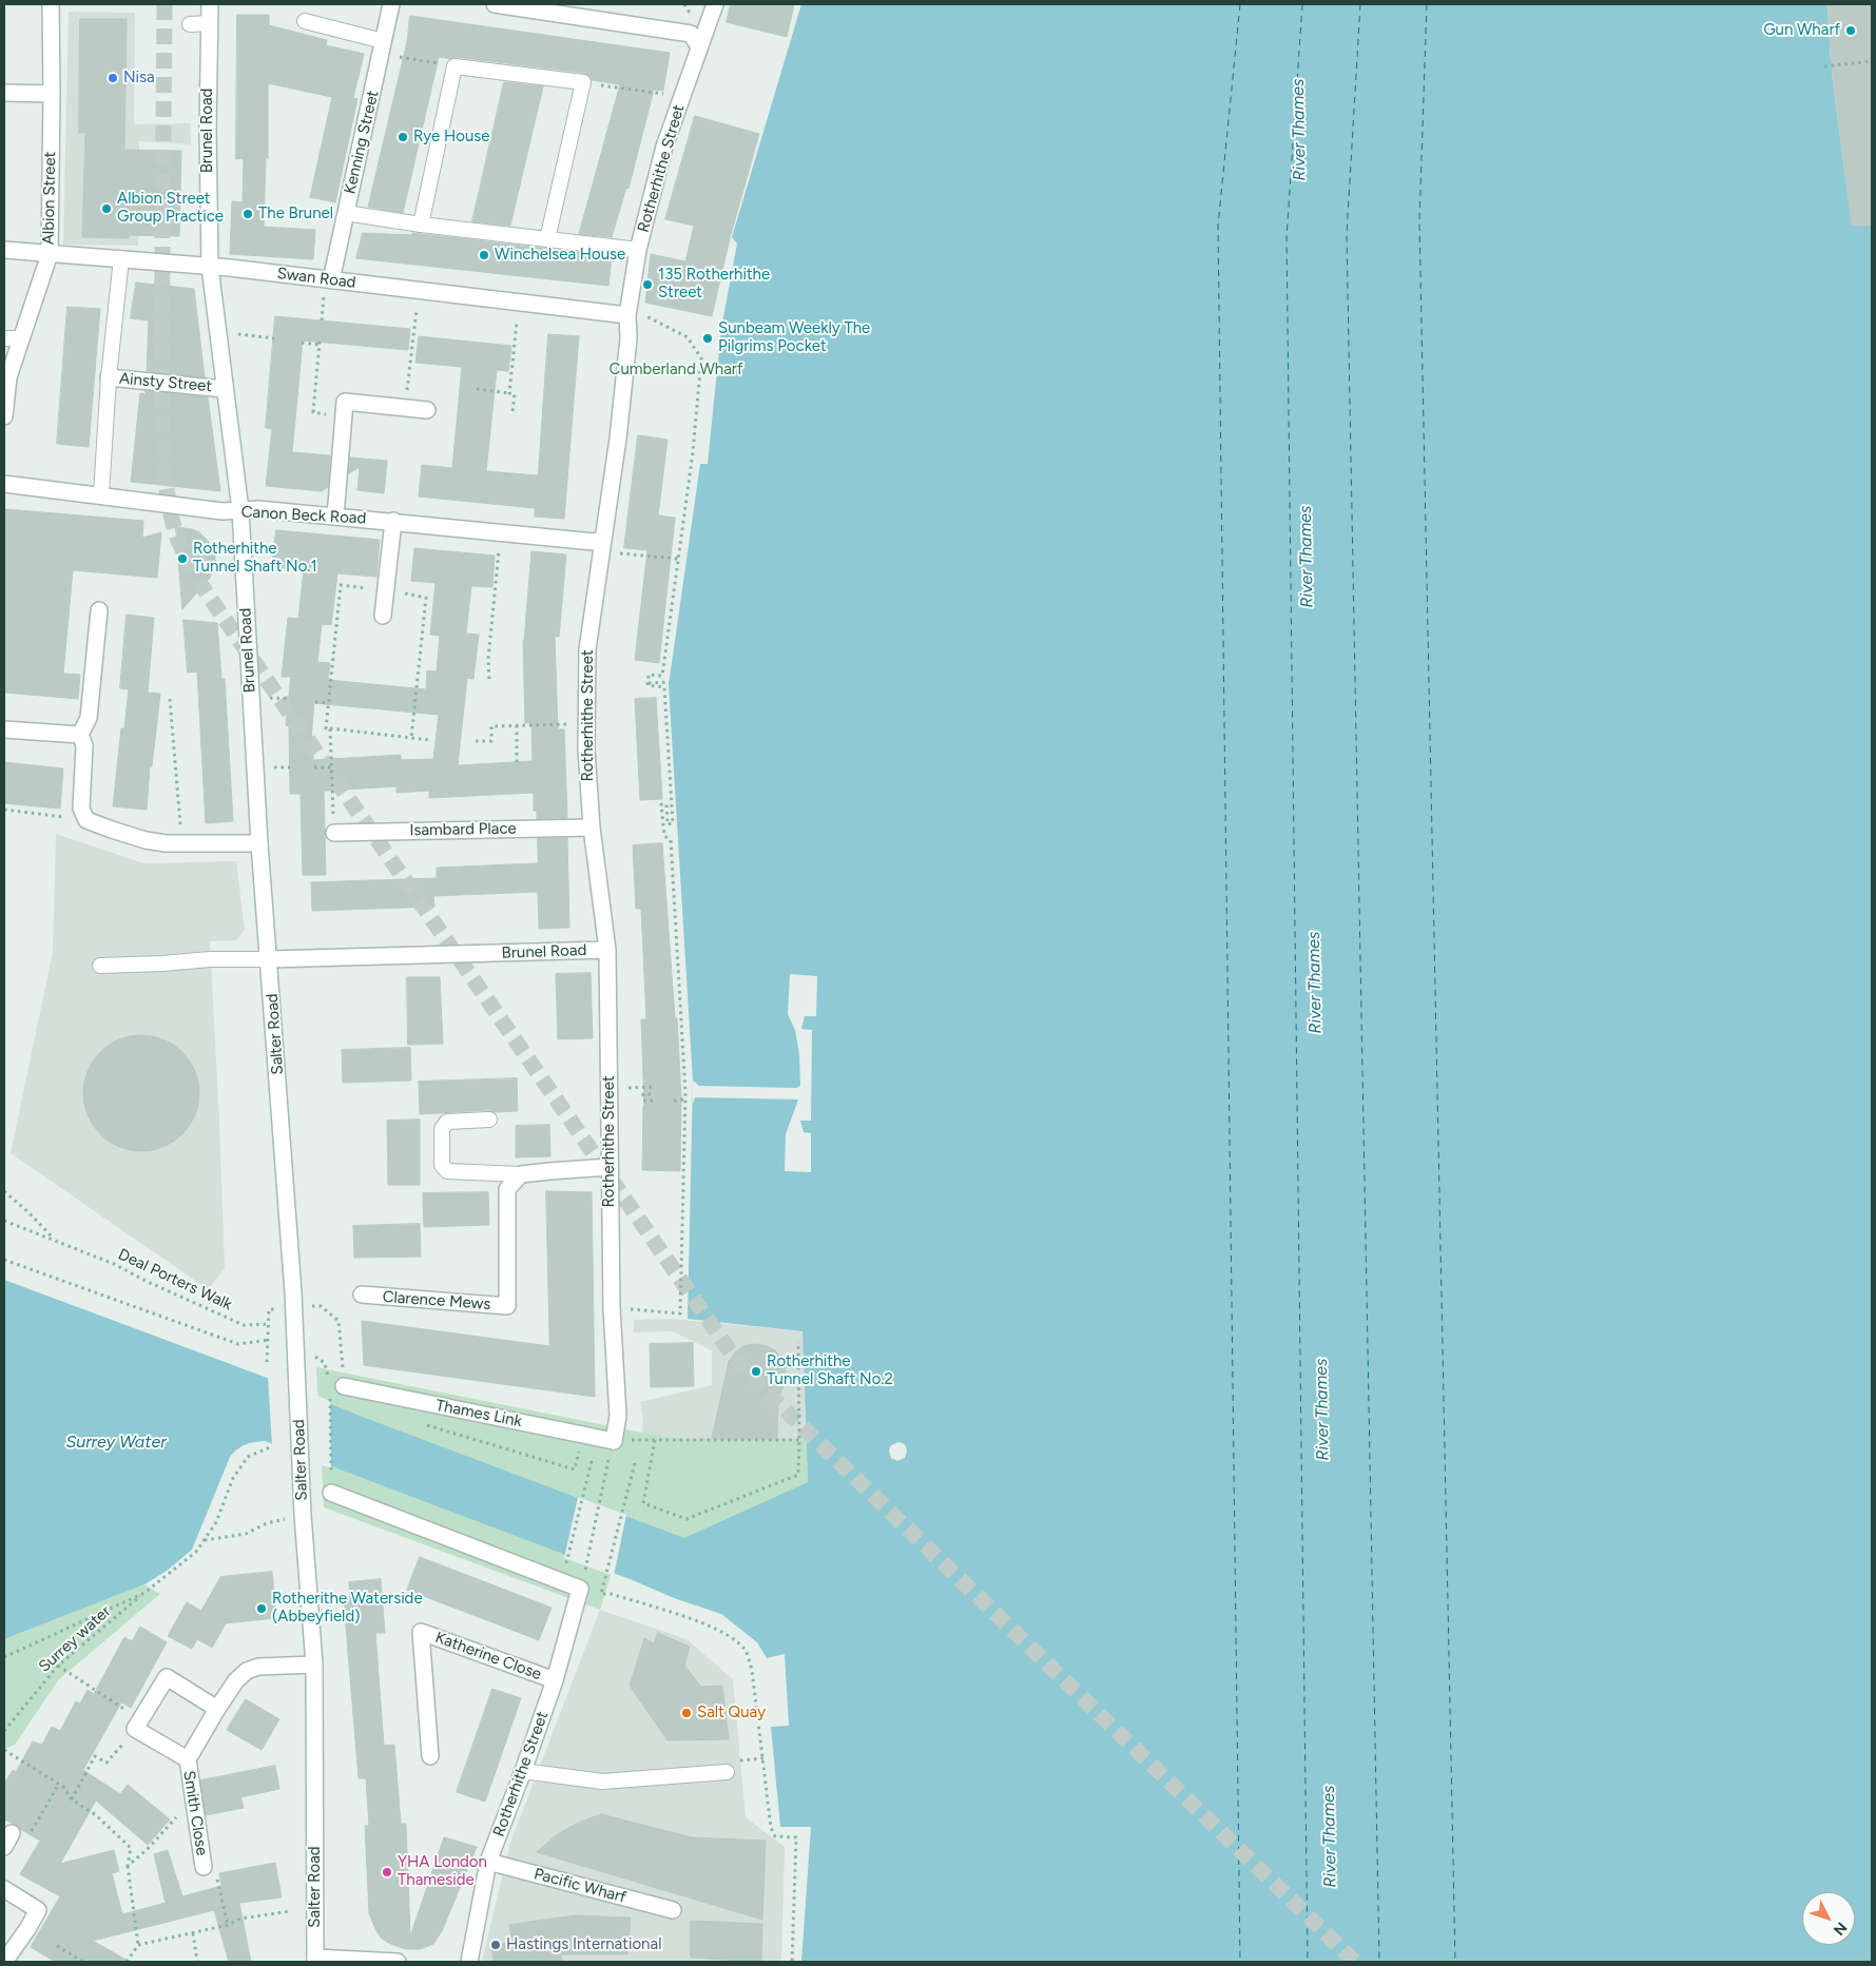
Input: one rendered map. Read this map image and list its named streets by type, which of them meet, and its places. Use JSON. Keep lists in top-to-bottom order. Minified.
{"streets":{"street":["Brunel Road","Kenning Street","Rotherhithe Street","Albion Street","Swan Road","Ainsty Street","Canon Beck Road","Isambard Place","Salter Road","Clarence Mews","Thames Link","Katherine Close","Smith Close","Pacific Wharf"],"path":["Deal Porters Walk","Surrey water"]},"crossings":[["Brunel Road","Rotherhithe Street"],["Brunel Road","Swan Road"],["Brunel Road","Ainsty Street"],["Brunel Road","Canon Beck Road"],["Brunel Road","Salter Road"],["Kenning Street","Swan Road"],["Rotherhithe Street","Swan Road"],["Rotherhithe Street","Canon Beck Road"],["Rotherhithe Street","Isambard Place"],["Rotherhithe Street","Thames Link"],["Rotherhithe Street","Katherine Close"],["Rotherhithe Street","Pacific Wharf"],["Albion Street","Swan Road"],["Salter Road","Smith Close"]],"water":["River Thames","Surrey Water"],"parks":["Cumberland Wharf"],"places":["Gun Wharf","Nisa","Rye House","Albion Street Group Practice","The Brunel","Winchelsea House","135 Rotherhithe Street","Sunbeam Weekly The Pilgrims Pocket","Rotherhithe Tunnel Shaft No.1","Rotherhithe Tunnel Shaft No.2","Rotherithe Waterside (Abbeyfield)","Salt Quay","YHA London Thameside","Hastings International"],"north":"bottom right"}
